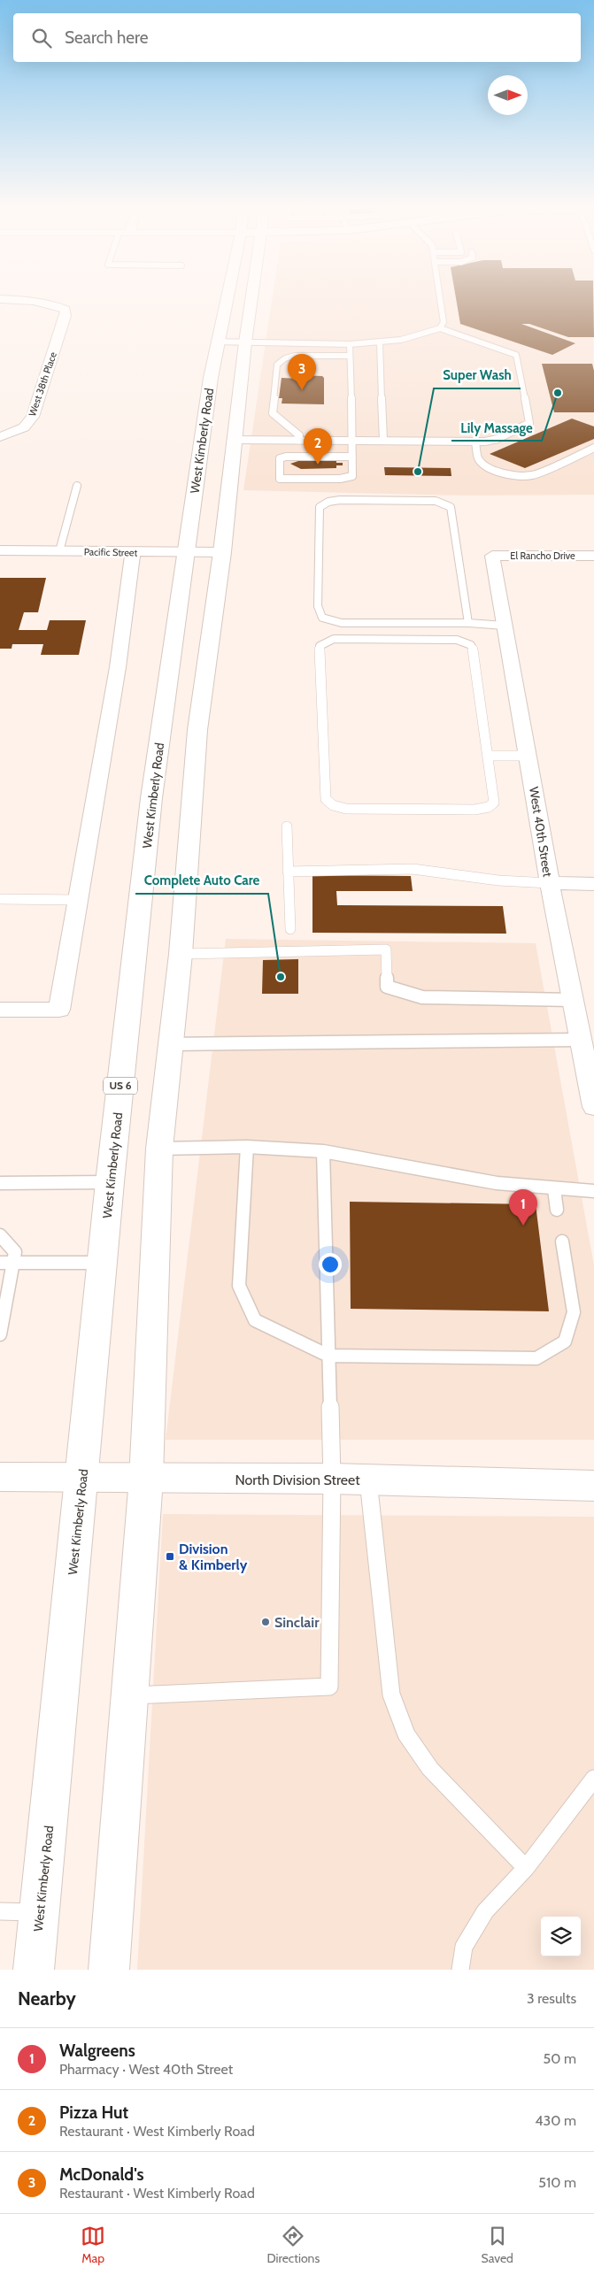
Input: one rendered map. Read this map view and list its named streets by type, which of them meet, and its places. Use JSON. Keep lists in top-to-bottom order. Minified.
{"streets":{"main road":["West Kimberly Road","US 6","North Division Street"],"street":["West 38th Place","Pacific Street","El Rancho Drive","West 40th Street"]},"crossings":[["West Kimberly Road","Pacific Street"],["West Kimberly Road","North Division Street"],["El Rancho Drive","West 40th Street"]],"places":{"other":["Lily Massage","Super Wash","Complete Auto Care","Sinclair"],"transit":["Division & Kimberly"]},"north":"right","page":{"search":"Search here","pins":["3","2","1"],"heading":["Nearby","3 results"],"list":[{"mark":"1","name":"Walgreens","note":"Pharmacy · West 40th Street","value":"50 m"},{"mark":"2","name":"Pizza Hut","note":"Restaurant · West Kimberly Road","value":"430 m"},{"mark":"3","name":"McDonald's","note":"Restaurant · West Kimberly Road","value":"510 m"}],"nav":["Map","Directions","Saved"]}}
